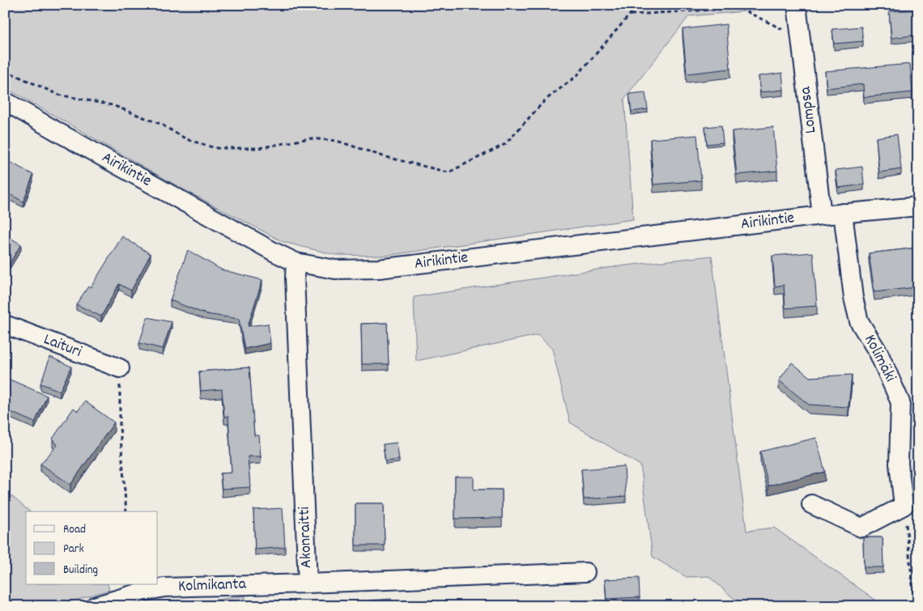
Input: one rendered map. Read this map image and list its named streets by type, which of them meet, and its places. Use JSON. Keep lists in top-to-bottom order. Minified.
{"streets":{"street":["Lompsa","Airikintie","Laituri","Kolimäki","Akonraitti","Kolmikanta"]},"crossings":[["Lompsa","Airikintie"],["Airikintie","Kolimäki"],["Airikintie","Akonraitti"],["Akonraitti","Kolmikanta"]],"legend":["Road","Park","Building"]}
